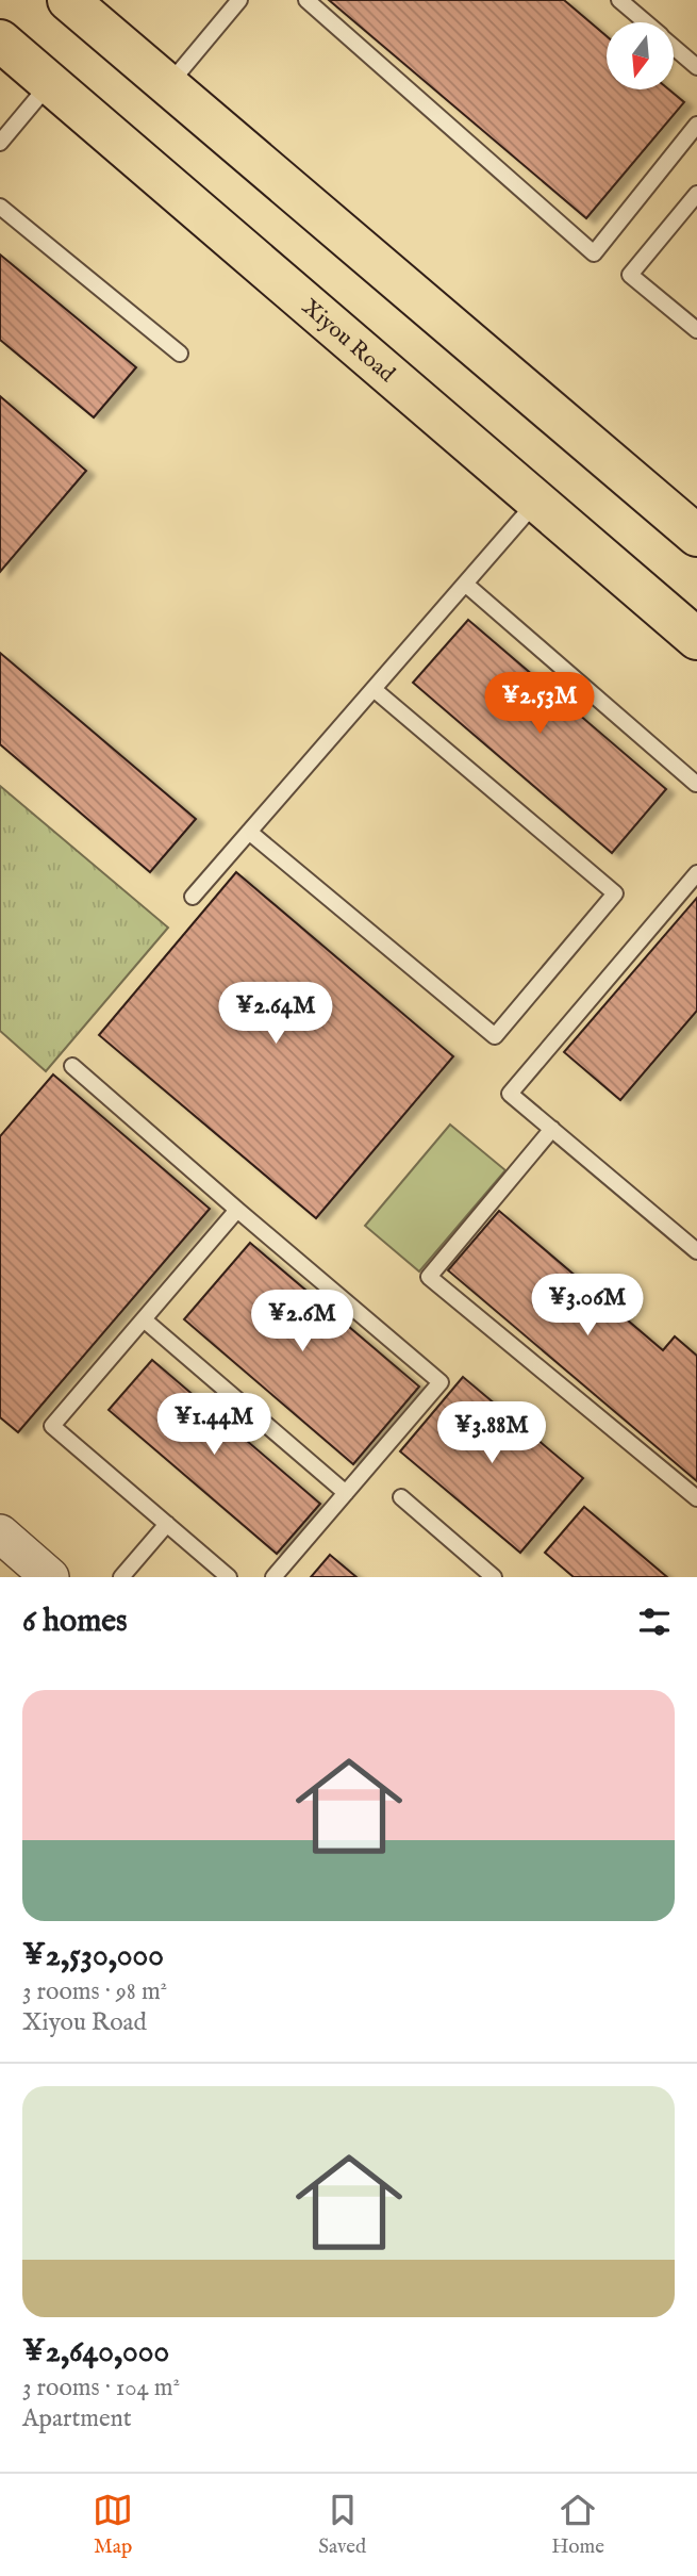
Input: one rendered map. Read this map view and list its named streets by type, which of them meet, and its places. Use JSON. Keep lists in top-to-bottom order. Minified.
{"streets":{"main road":["Xiyou Road"]},"north":"bottom","page":{"price":["¥2.53M","¥2.64M","¥3.06M","¥2.6M","¥1.44M","¥3.88M"],"heading":"6 homes","list":[{"name":"¥2,530,000","note":"3 rooms · 98 m² · Xiyou Road"},{"name":"¥2,640,000","note":"3 rooms · 104 m² · Apartment"}],"tabs":["Map","Saved","Home"]}}
